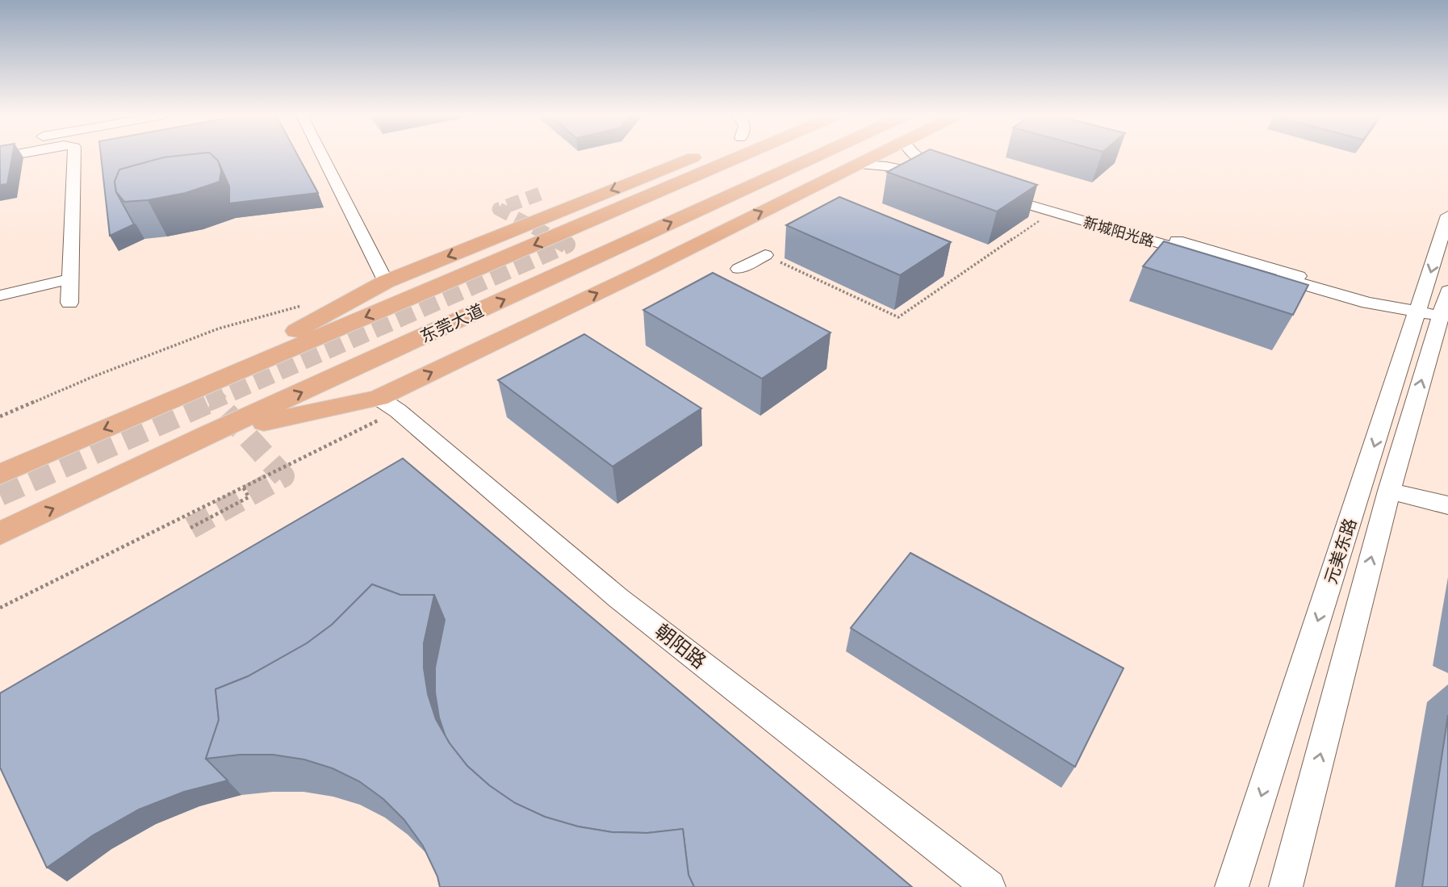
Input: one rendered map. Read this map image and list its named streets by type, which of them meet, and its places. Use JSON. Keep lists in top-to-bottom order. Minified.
{"streets":{"main road":["东莞大道"],"street":["新城阳光路","元美东路","朝阳路"]},"crossings":[["新城阳光路","元美东路"]]}
